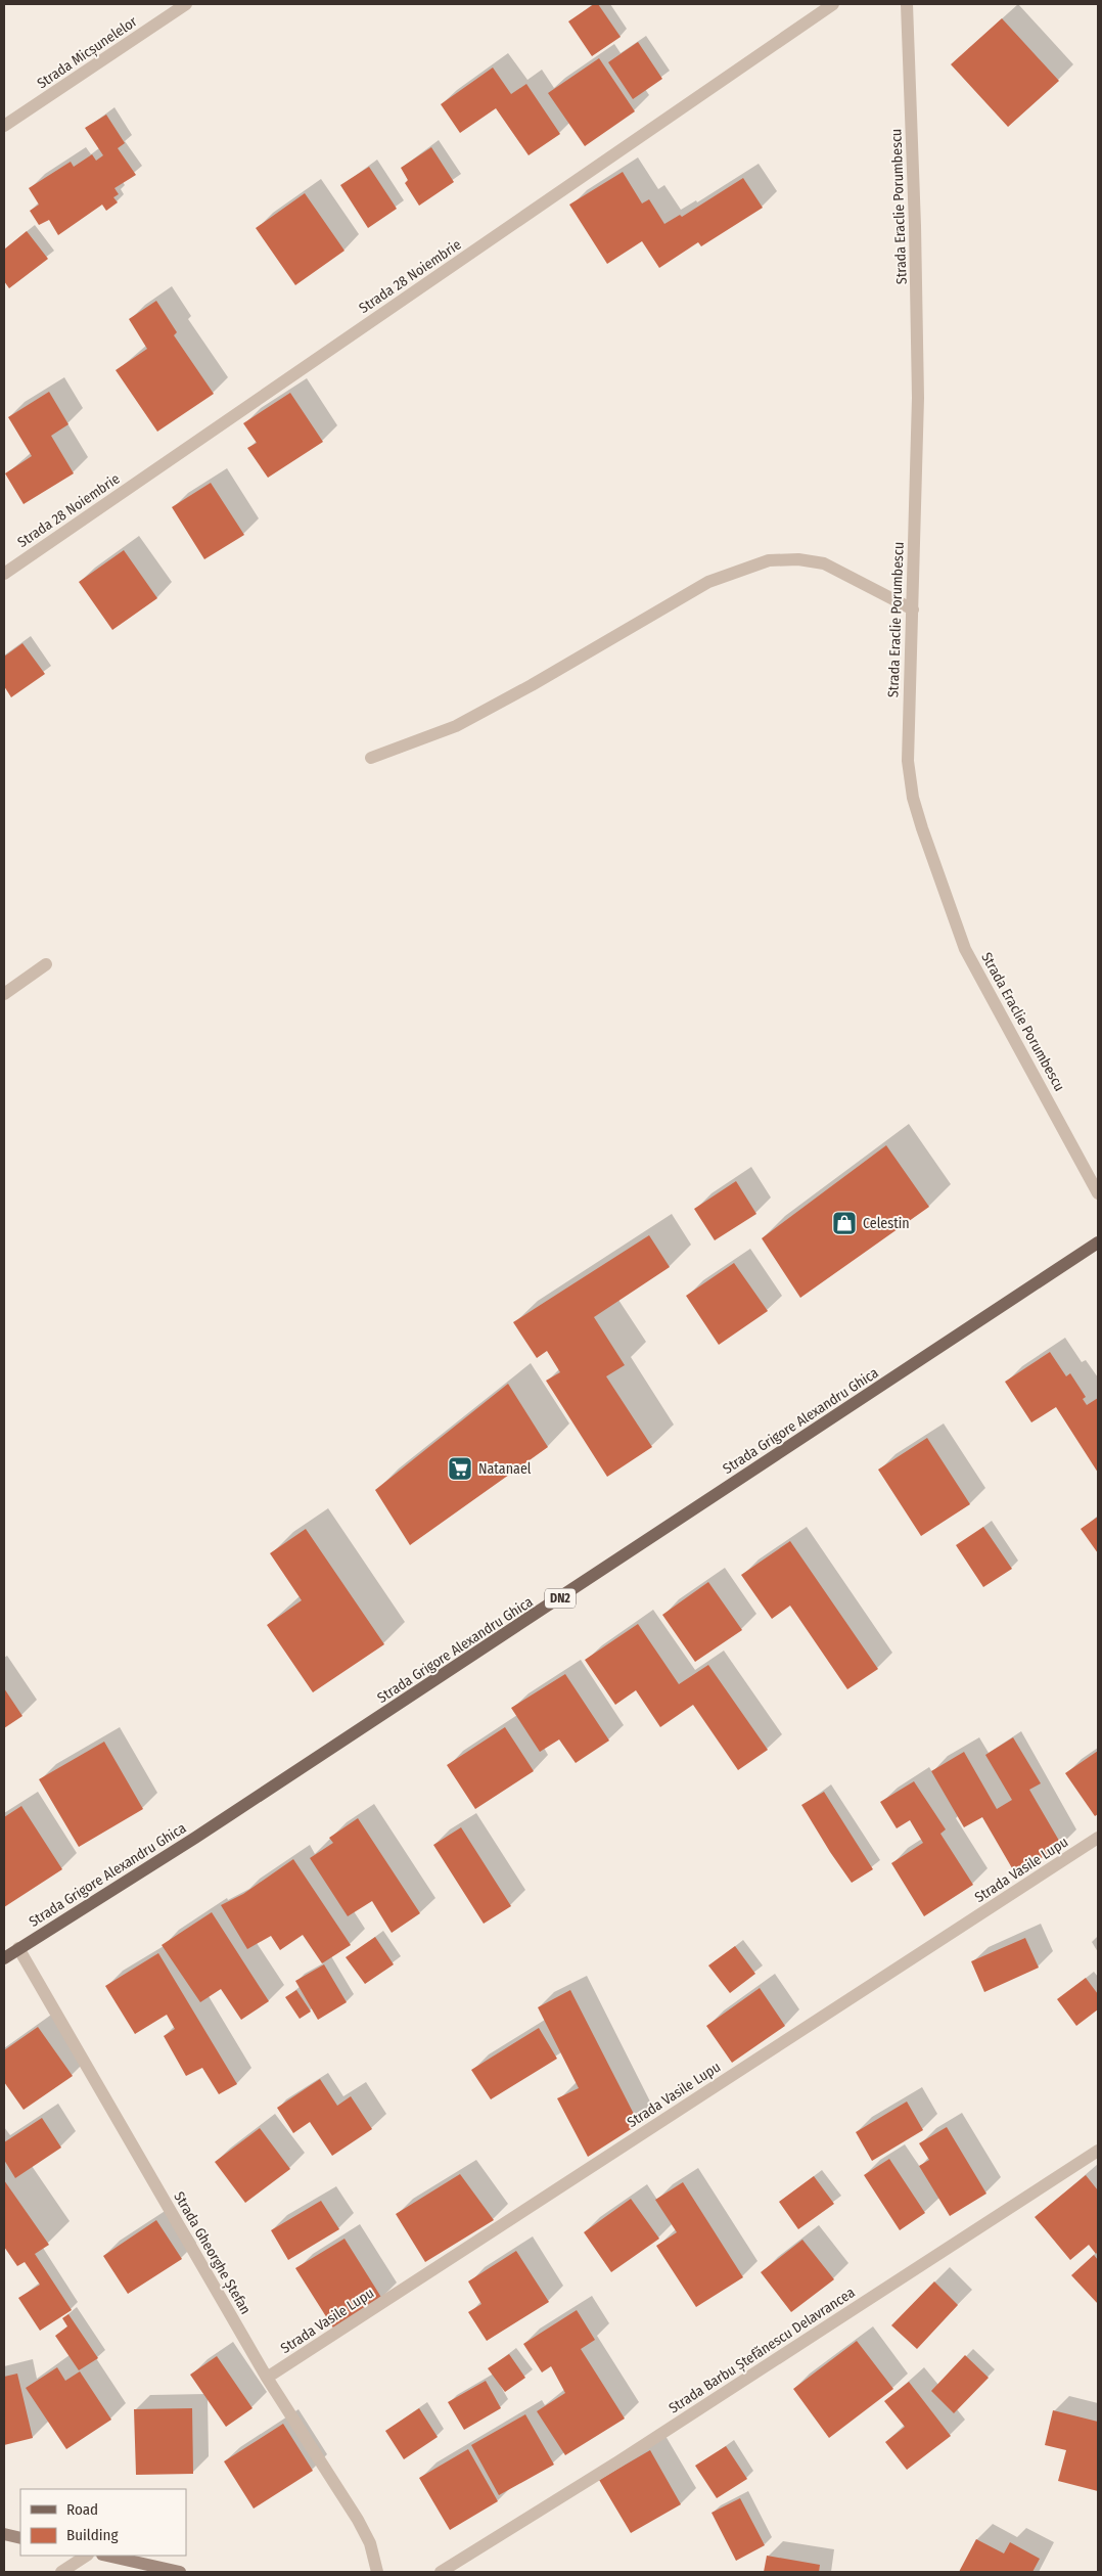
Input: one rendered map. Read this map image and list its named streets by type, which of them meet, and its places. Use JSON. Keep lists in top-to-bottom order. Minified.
{"streets":{"main road":["Strada Grigore Alexandru Ghica","DN2"],"street":["Strada Micșunelelor","Strada Eraclie Porumbescu","Strada 28 Noiembrie","Strada Vasile Lupu","Strada Gheorghe Ștefan","Strada Barbu Ștefănescu Delavrancea"]},"crossings":[["Strada Grigore Alexandru Ghica","Strada Gheorghe Ștefan"],["Strada Vasile Lupu","Strada Gheorghe Ștefan"]],"places":{"shop":["Celestin"],"supermarket":["Natanael"]},"legend":["Road","Building"]}
